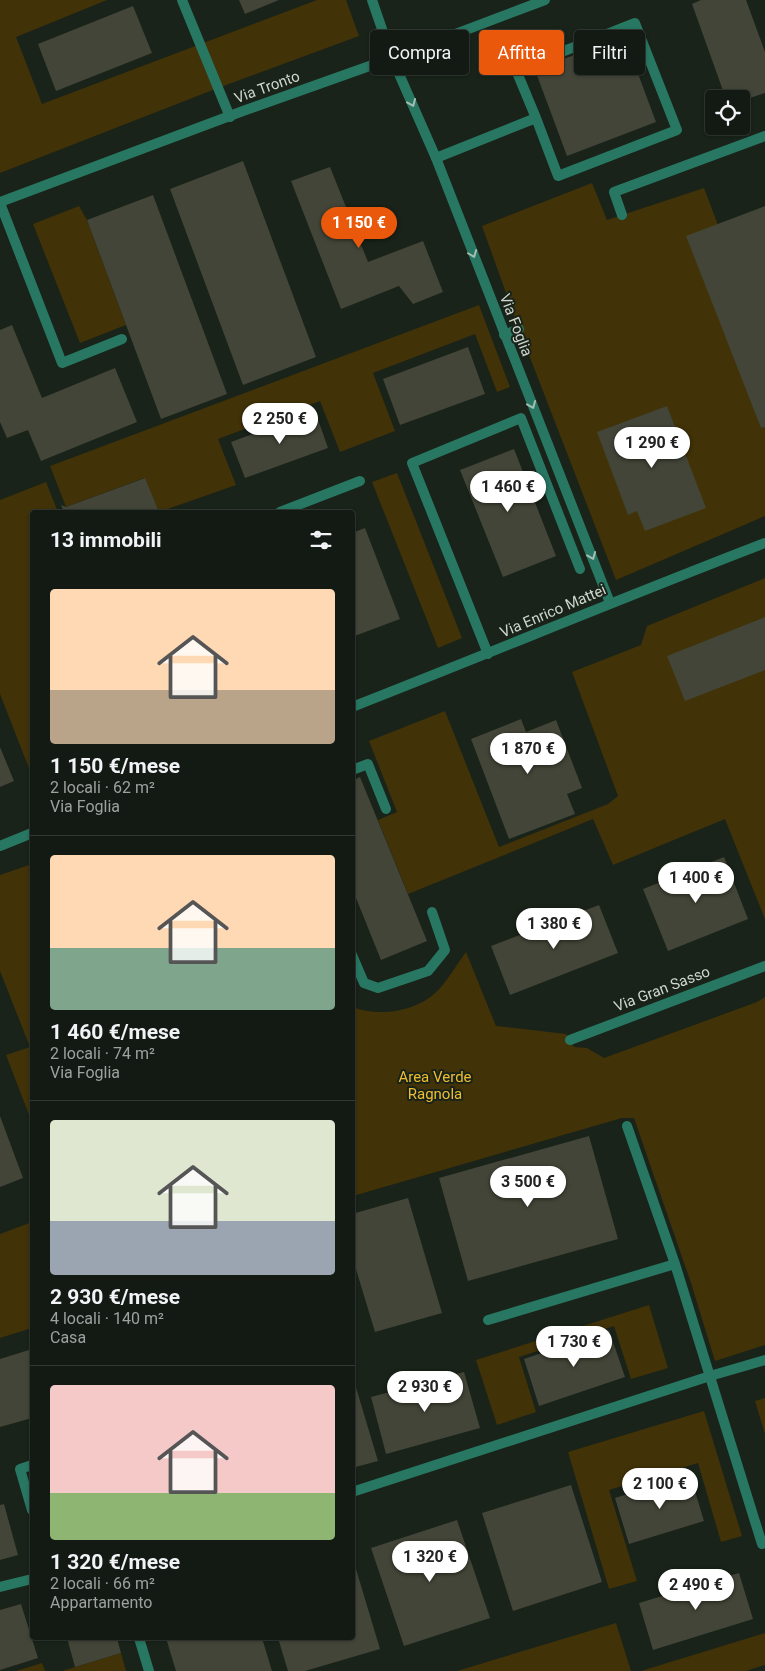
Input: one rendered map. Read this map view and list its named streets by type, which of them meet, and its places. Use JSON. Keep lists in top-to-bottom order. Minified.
{"streets":{"street":["Via Tronto","Via Foglia","Via Enrico Mattei","Via Gran Sasso"]},"crossings":[["Via Foglia","Via Enrico Mattei"]],"one_way":["Via Foglia"],"parks":["Area Verde Ragnola"],"page":{"chip":["Compra","Affitta","Filtri"],"price":["1 150 €","2 250 €","1 290 €","1 460 €","1 870 €","1 400 €","1 380 €","3 500 €","1 730 €","2 930 €","2 100 €","1 320 €","2 490 €"],"heading":"13 immobili","list":[{"name":"1 150 €/mese","note":"2 locali · 62 m² · Via Foglia"},{"name":"1 460 €/mese","note":"2 locali · 74 m² · Via Foglia"},{"name":"2 930 €/mese","note":"4 locali · 140 m² · Casa"},{"name":"1 320 €/mese","note":"2 locali · 66 m² · Appartamento"}]}}
